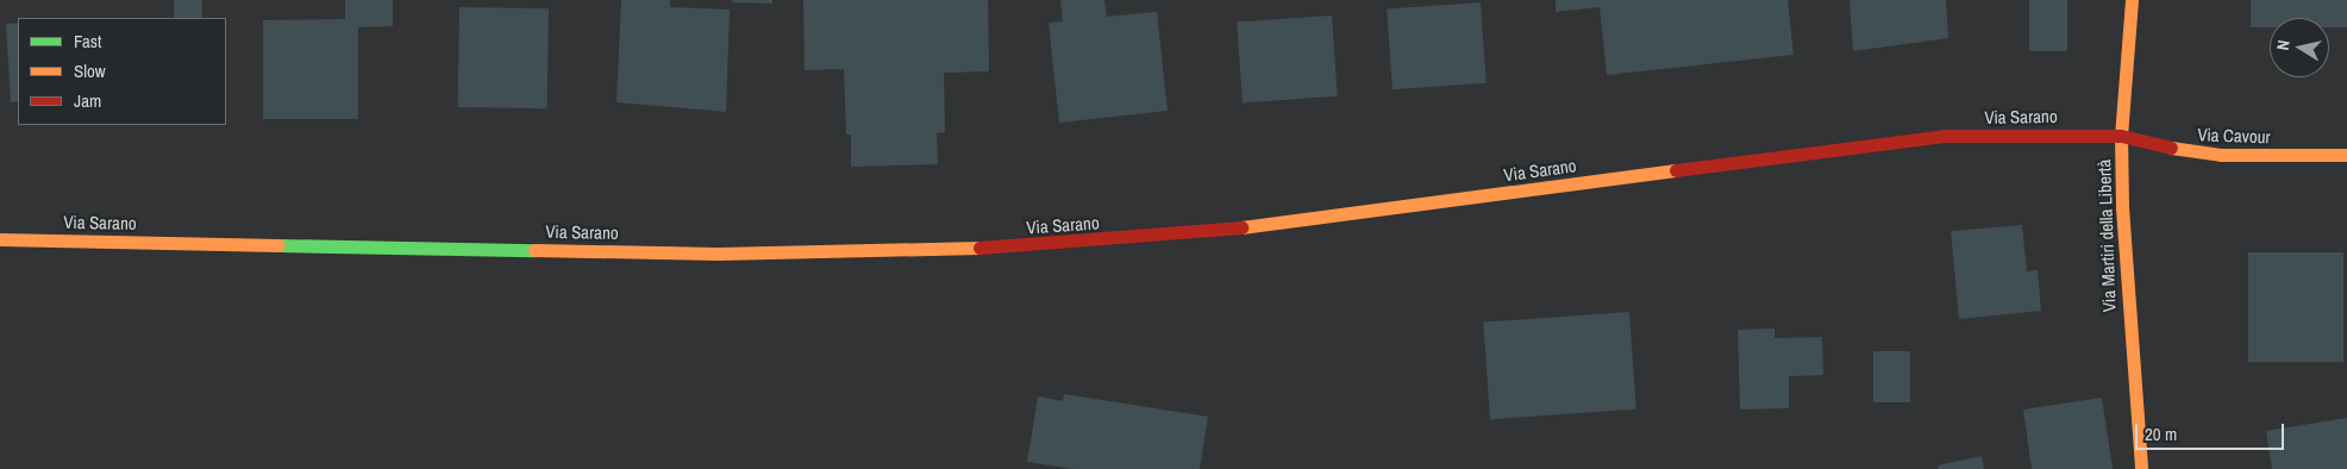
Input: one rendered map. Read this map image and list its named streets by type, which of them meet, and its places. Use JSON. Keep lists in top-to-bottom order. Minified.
{"streets":{"street":["Via Sarano","Via Cavour","Via Martiri della Libertà"]},"crossings":[["Via Sarano","Via Cavour"],["Via Sarano","Via Martiri della Libertà"],["Via Cavour","Via Martiri della Libertà"]],"legend":["Fast","Slow","Jam"],"scale_bar":"20 m","north":"left"}
